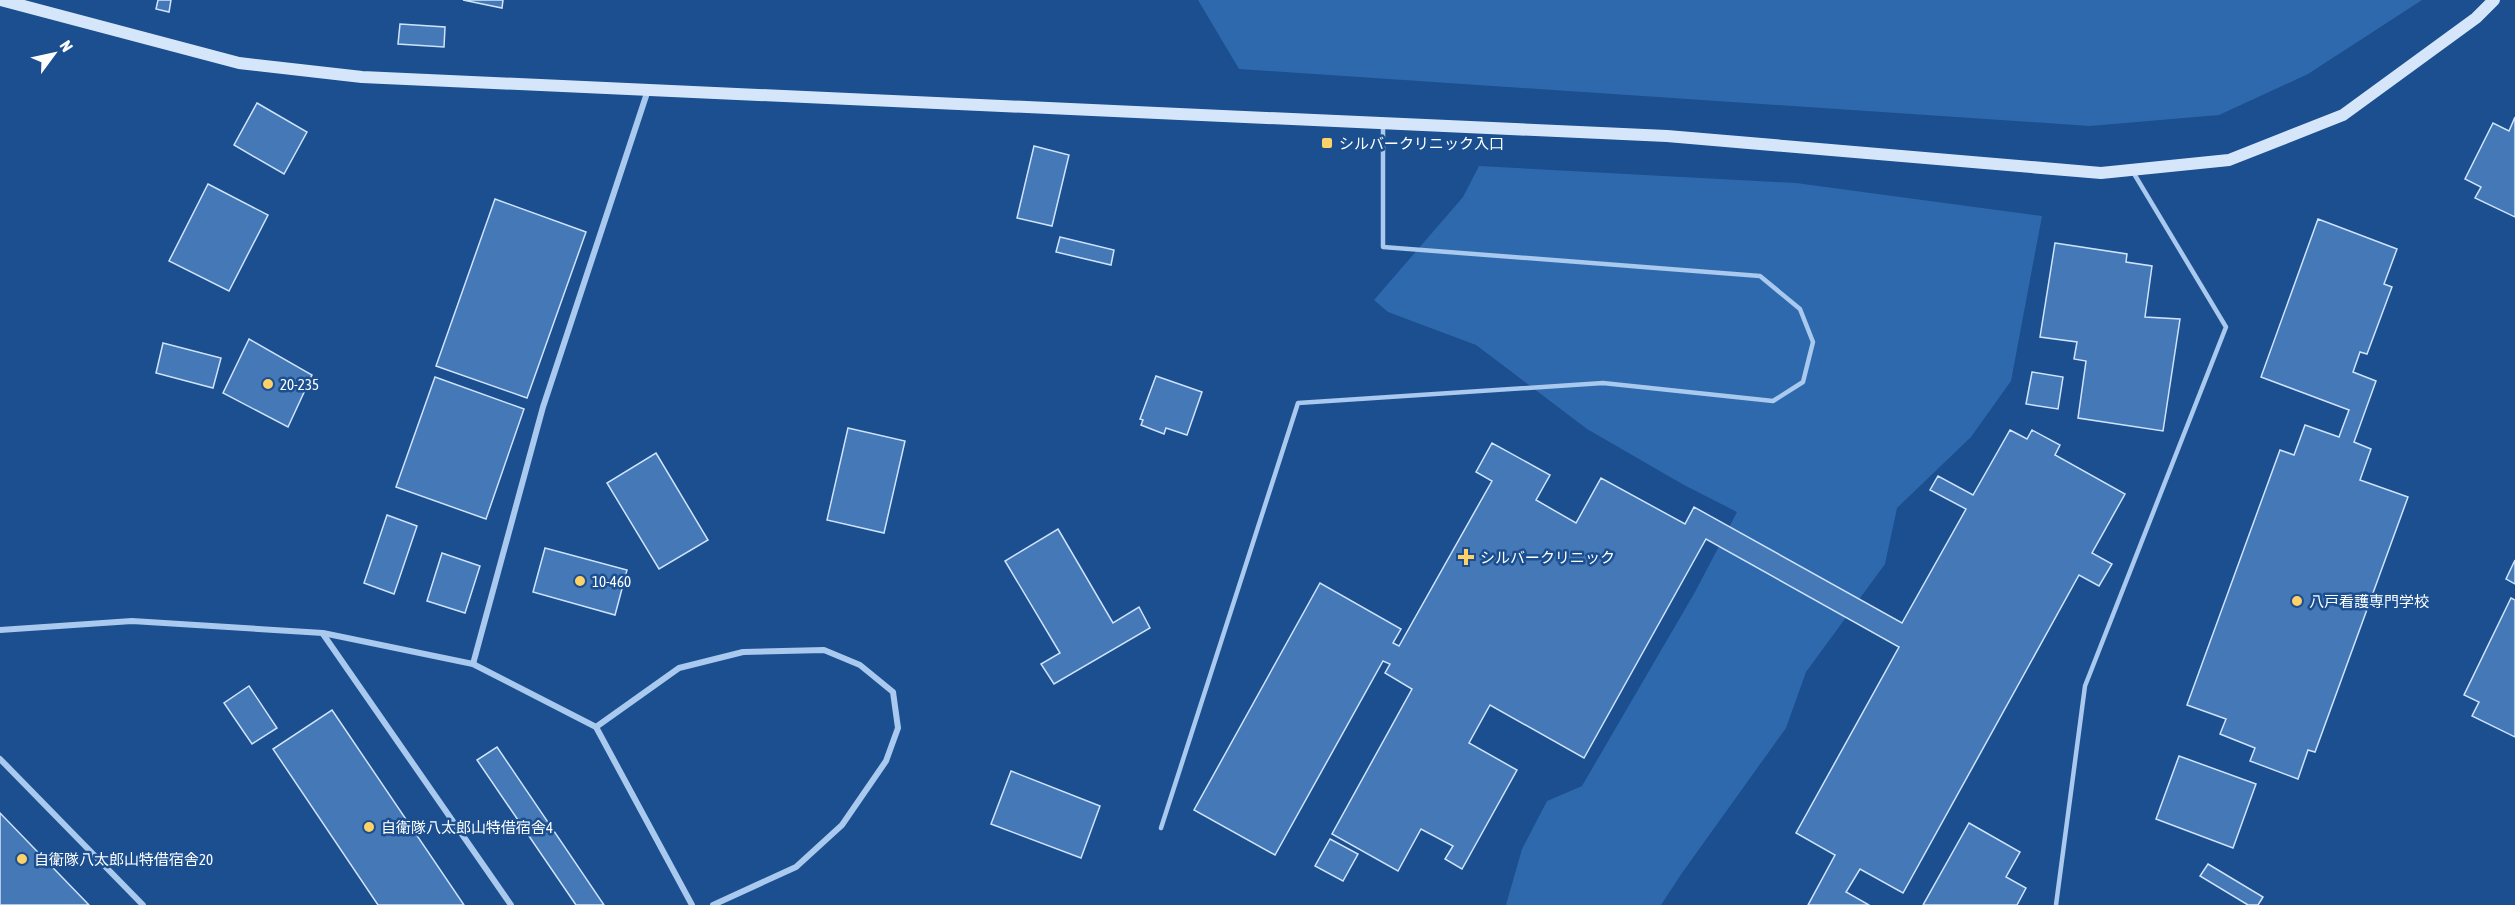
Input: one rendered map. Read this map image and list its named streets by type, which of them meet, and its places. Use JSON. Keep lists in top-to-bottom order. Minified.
{"places":{"transit":["シルバークリニック入口"],"other":["20-235","10-460","八戸看護専門学校","自衛隊八太郎山特借宿舎4","自衛隊八太郎山特借宿舎20"],"health":["シルバークリニック"]},"north":"top right"}
